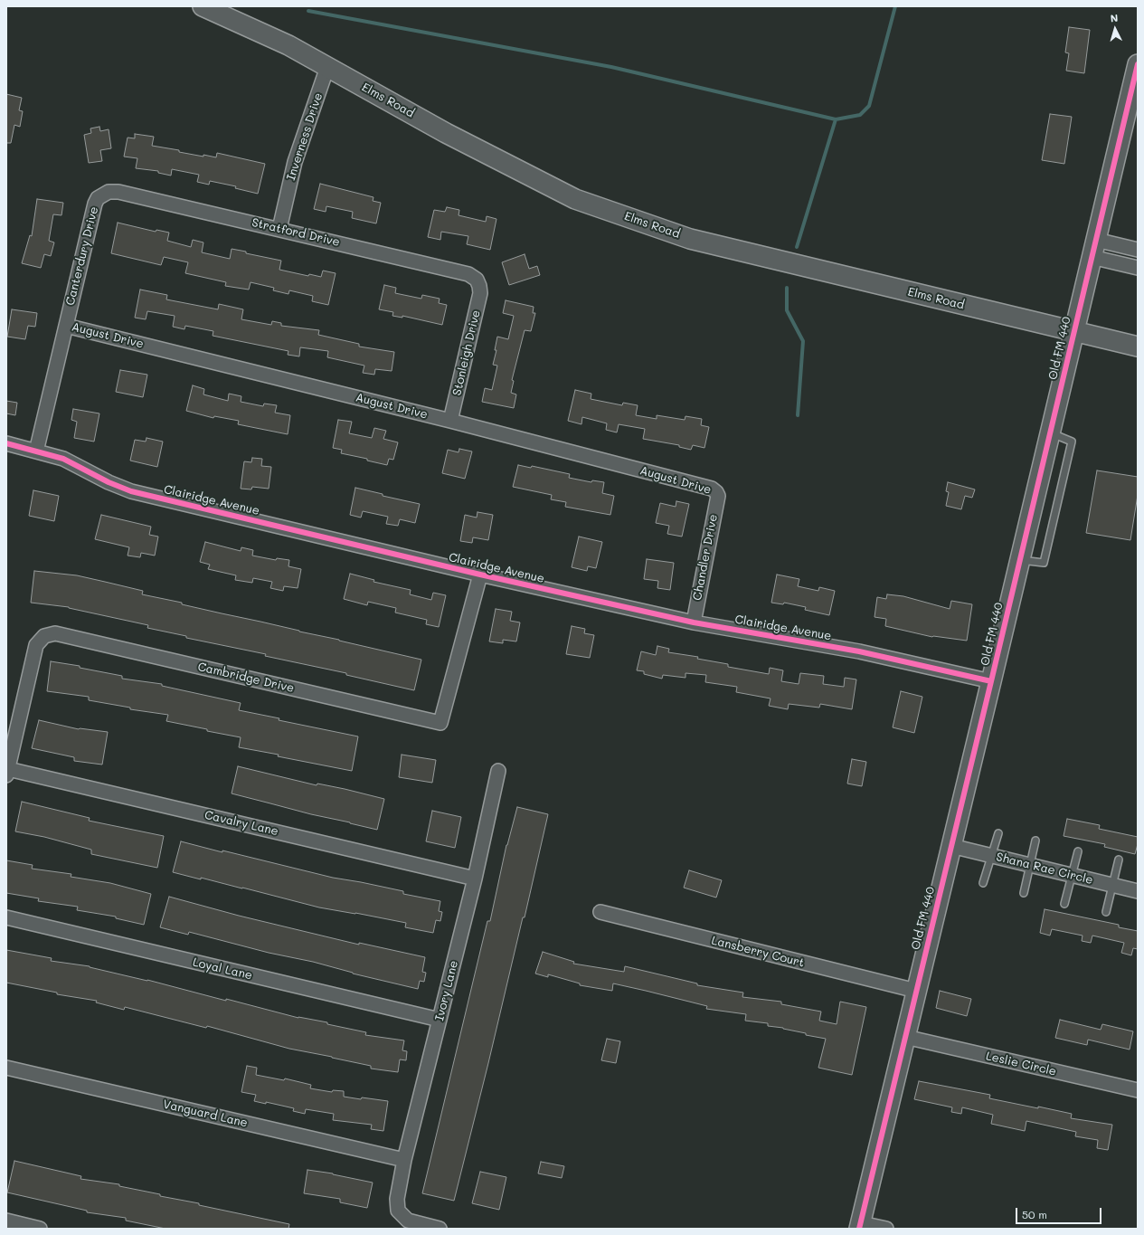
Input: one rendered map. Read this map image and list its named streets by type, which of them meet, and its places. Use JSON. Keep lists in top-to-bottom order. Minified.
{"streets":{"street":["Elms Road","Inverness Drive","Stratford Drive","Canterdury Drive","August Drive","Old FM 440","Stonleigh Drive","Clairidge Avenue","Chandler Drive","Cambridge Drive","Cavalry Lane","Shana Rae Circle","Lansberry Court","Loyal Lane","Ivory Lane","Leslie Circle","Vanguard Lane"]},"crossings":[["Elms Road","Inverness Drive"],["Elms Road","Old FM 440"],["Inverness Drive","Stratford Drive"],["Stratford Drive","Canterdury Drive"],["Stratford Drive","Stonleigh Drive"],["Canterdury Drive","August Drive"],["Canterdury Drive","Clairidge Avenue"],["August Drive","Stonleigh Drive"],["August Drive","Chandler Drive"],["Old FM 440","Clairidge Avenue"],["Old FM 440","Shana Rae Circle"],["Old FM 440","Lansberry Court"],["Old FM 440","Leslie Circle"],["Clairidge Avenue","Chandler Drive"],["Clairidge Avenue","Cambridge Drive"],["Cambridge Drive","Cavalry Lane"],["Cavalry Lane","Ivory Lane"],["Loyal Lane","Ivory Lane"],["Ivory Lane","Vanguard Lane"]],"scale_bar":"50 m","north":"top"}
